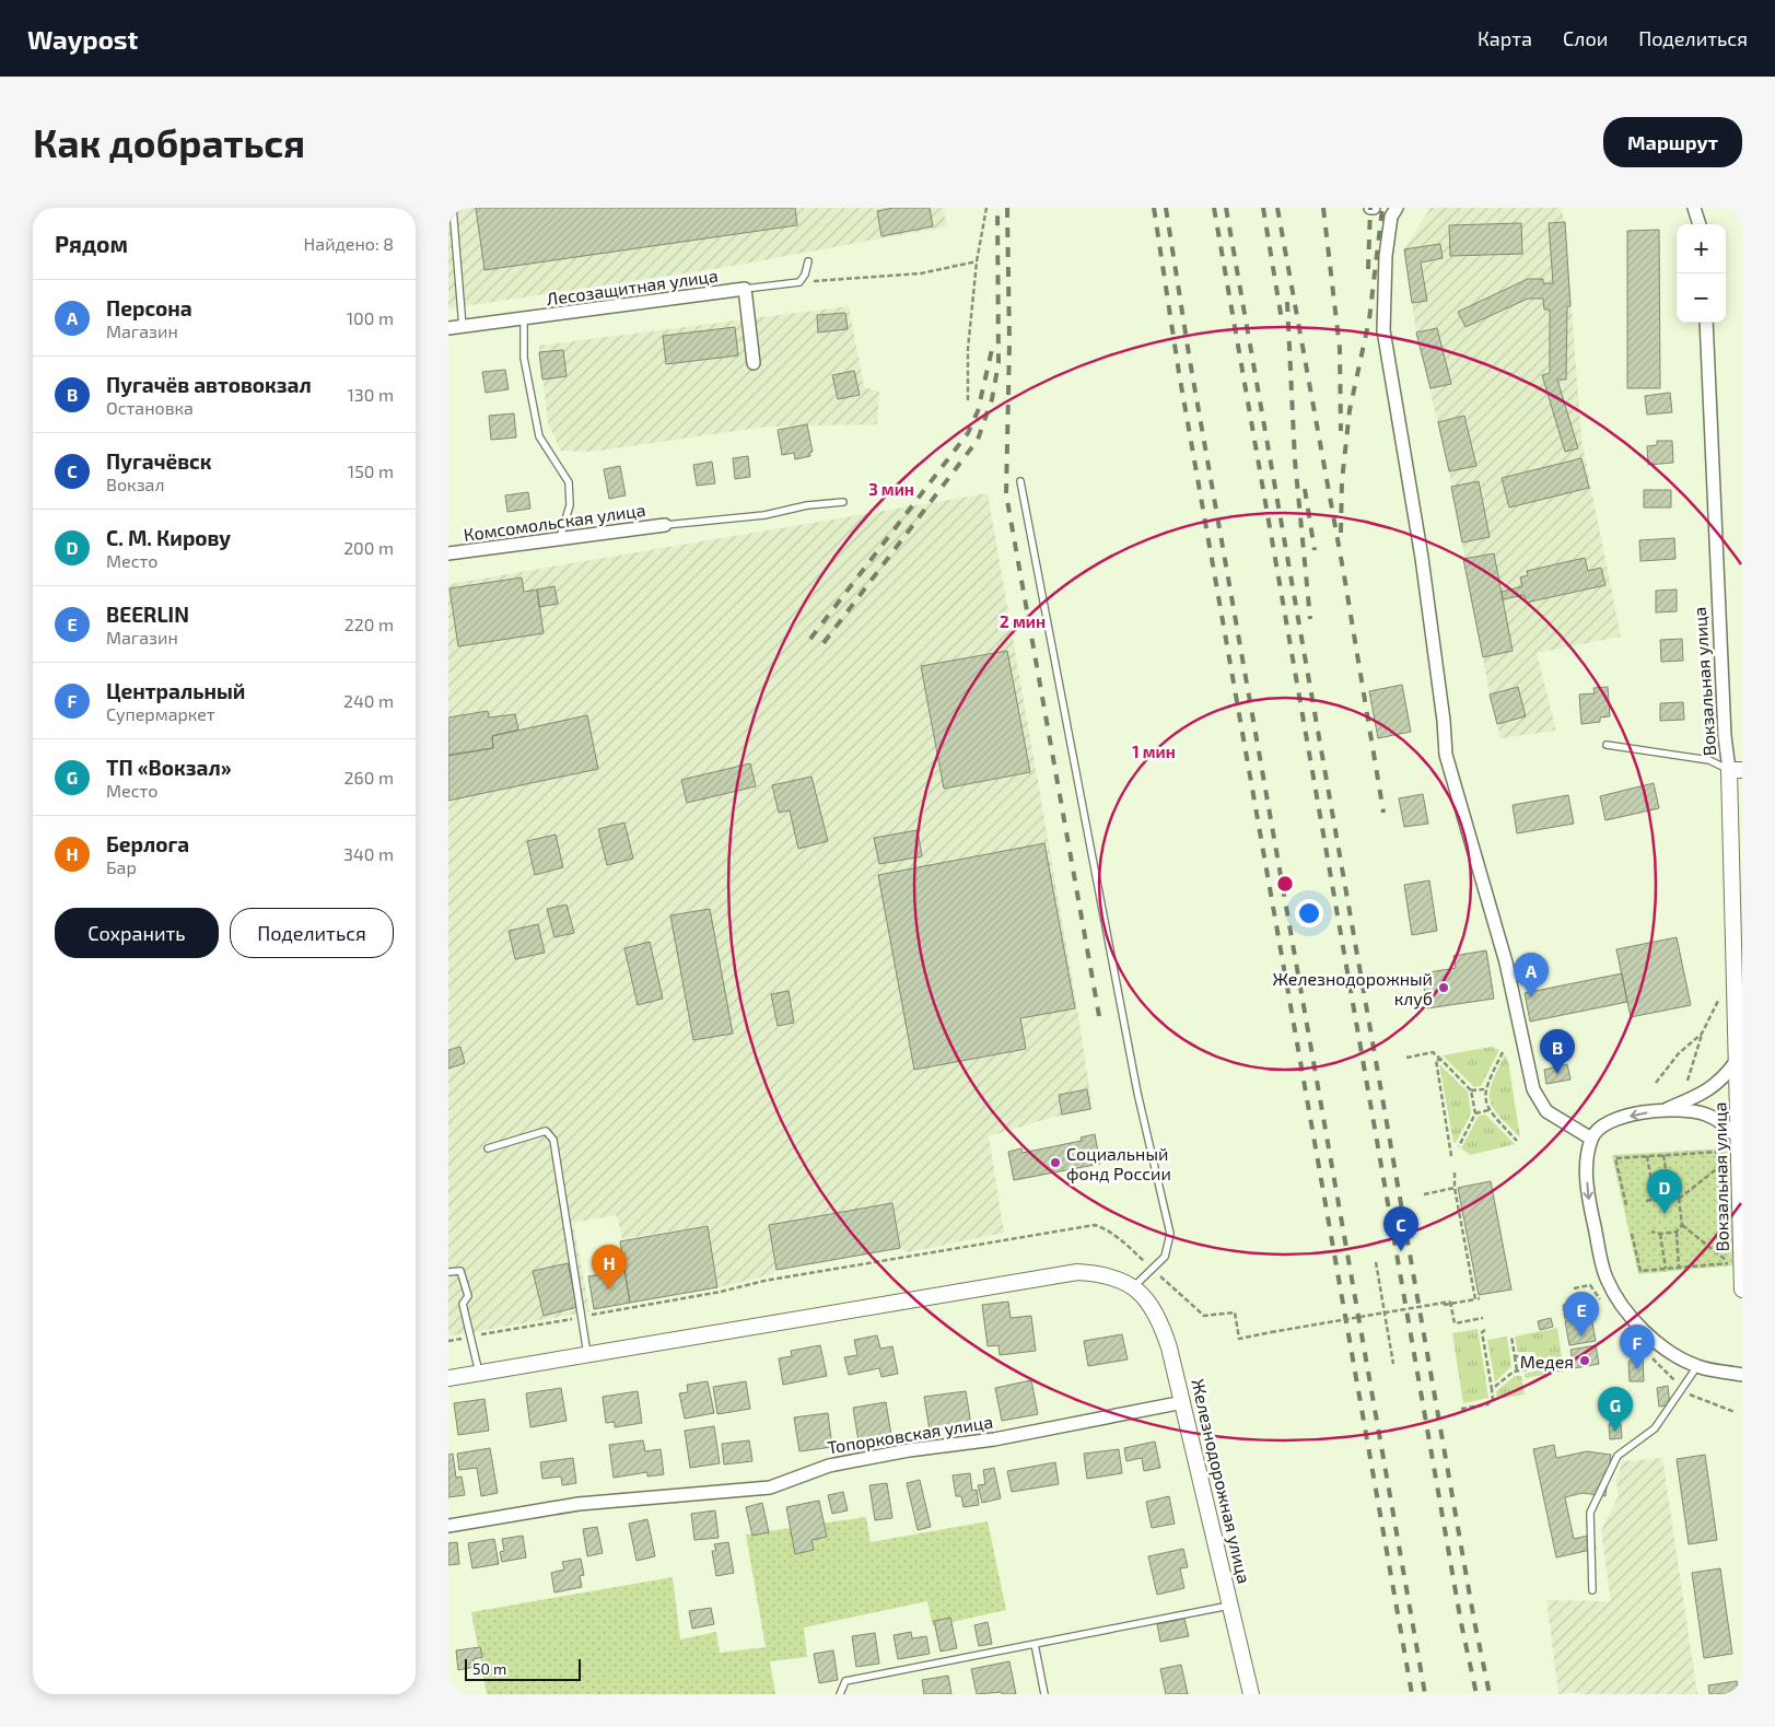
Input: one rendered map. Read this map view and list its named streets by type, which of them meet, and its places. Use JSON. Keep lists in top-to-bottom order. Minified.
{"streets":{"street":["Лесозащитная улица","Комсомольская улица","Вокзальная улица","Топорковская улица","Железнодорожная улица"]},"crossings":[["Топорковская улица","Железнодорожная улица"]],"places":["Железнодорожный клуб","Социальный фонд России","Медея"],"scale_bar":"50 m","page":{"header":"Waypost","nav":["Карта","Слои","Поделиться"],"buttons":["Маршрут",["Сохранить","Поделиться"]],"title":"Как добраться","heading":["Рядом","Найдено: 8"],"map_buttons":["+","−"],"list":[{"mark":"A","name":"Персона","note":"Магазин","value":"100 m"},{"mark":"B","name":"Пугачёв автовокзал","note":"Остановка","value":"130 m"},{"mark":"C","name":"Пугачёвск","note":"Вокзал","value":"150 m"},{"mark":"D","name":"С. М. Кирову","note":"Место","value":"200 m"},{"mark":"E","name":"BEERLIN","note":"Магазин","value":"220 m"},{"mark":"F","name":"Центральный","note":"Супермаркет","value":"240 m"},{"mark":"G","name":"ТП «Вокзал»","note":"Место","value":"260 m"},{"mark":"H","name":"Берлога","note":"Бар","value":"340 m"}],"pins":["A","B","D","C","H","E","F","G"],"scale":"50 m"},"rings":["3 мин","2 мин","1 мин"]}
